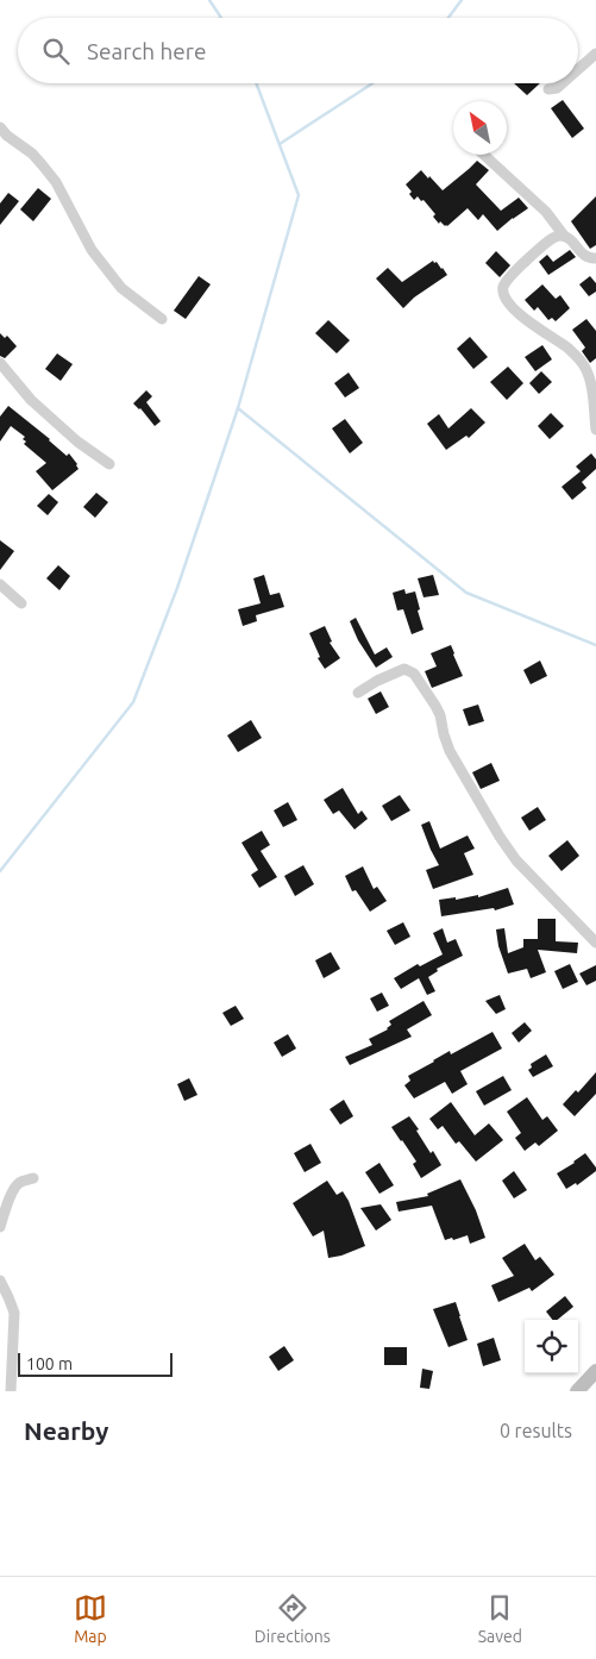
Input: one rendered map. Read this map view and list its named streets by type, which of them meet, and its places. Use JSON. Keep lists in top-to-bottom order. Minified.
{"scale_bar":"100 m","north":"top left","page":{"search":"Search here","scale":"100 m","heading":["Nearby","0 results"],"nav":["Map","Directions","Saved"]}}
